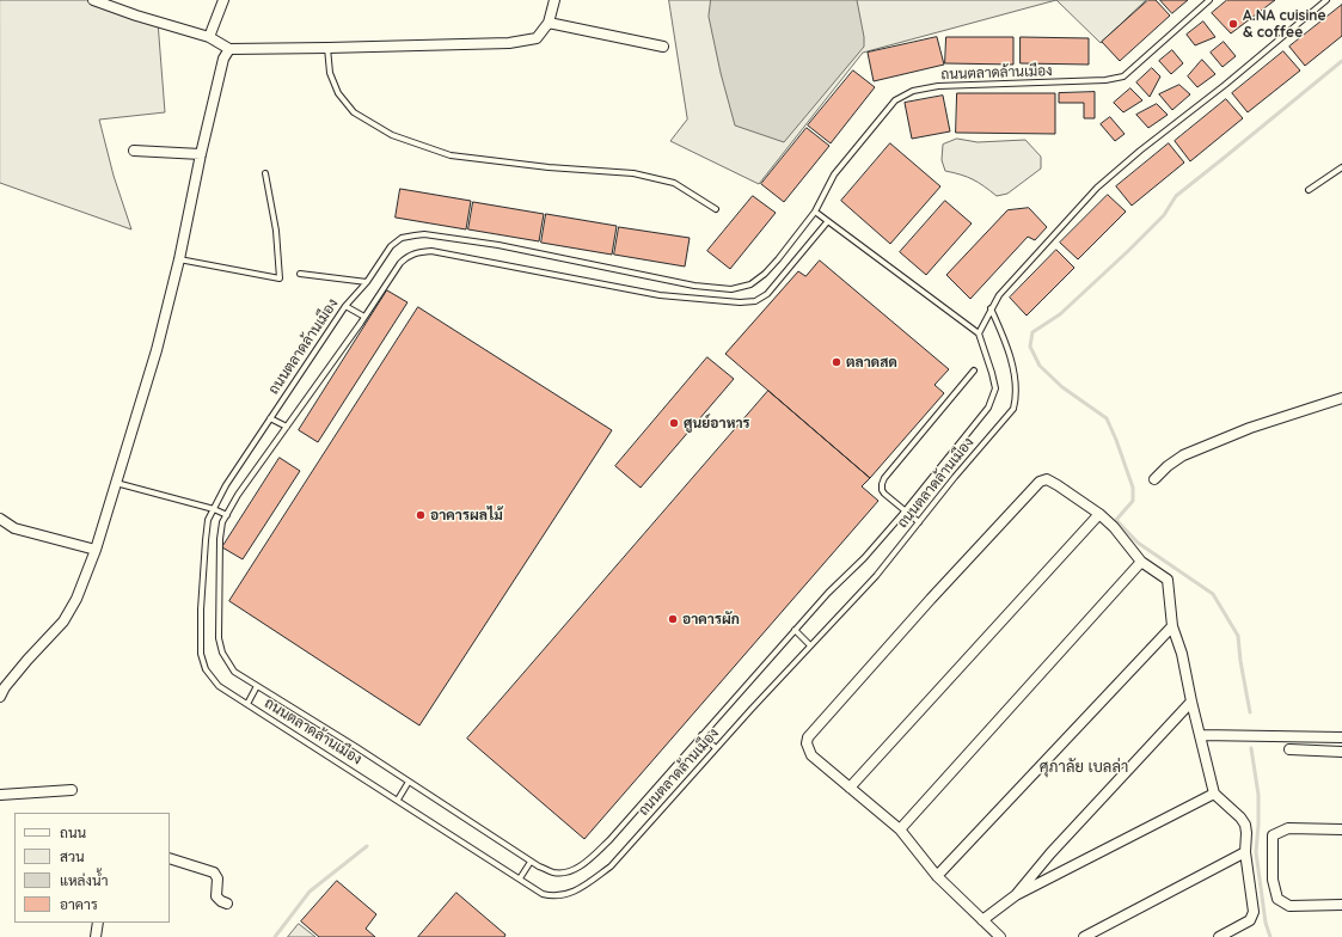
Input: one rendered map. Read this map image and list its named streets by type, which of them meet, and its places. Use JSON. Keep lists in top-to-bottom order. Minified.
{"streets":{"lane":["ถนนตลาดล้านเมือง"]},"districts":["ศุภาลัย เบลล่า"],"places":["A.NA cuisine & coffee","ตลาดสด","ศูนย์อาหาร","อาคารผลไม้","อาคารผัก"],"legend":["ถนน","สวน","แหล่งน้ำ","อาคาร"]}
